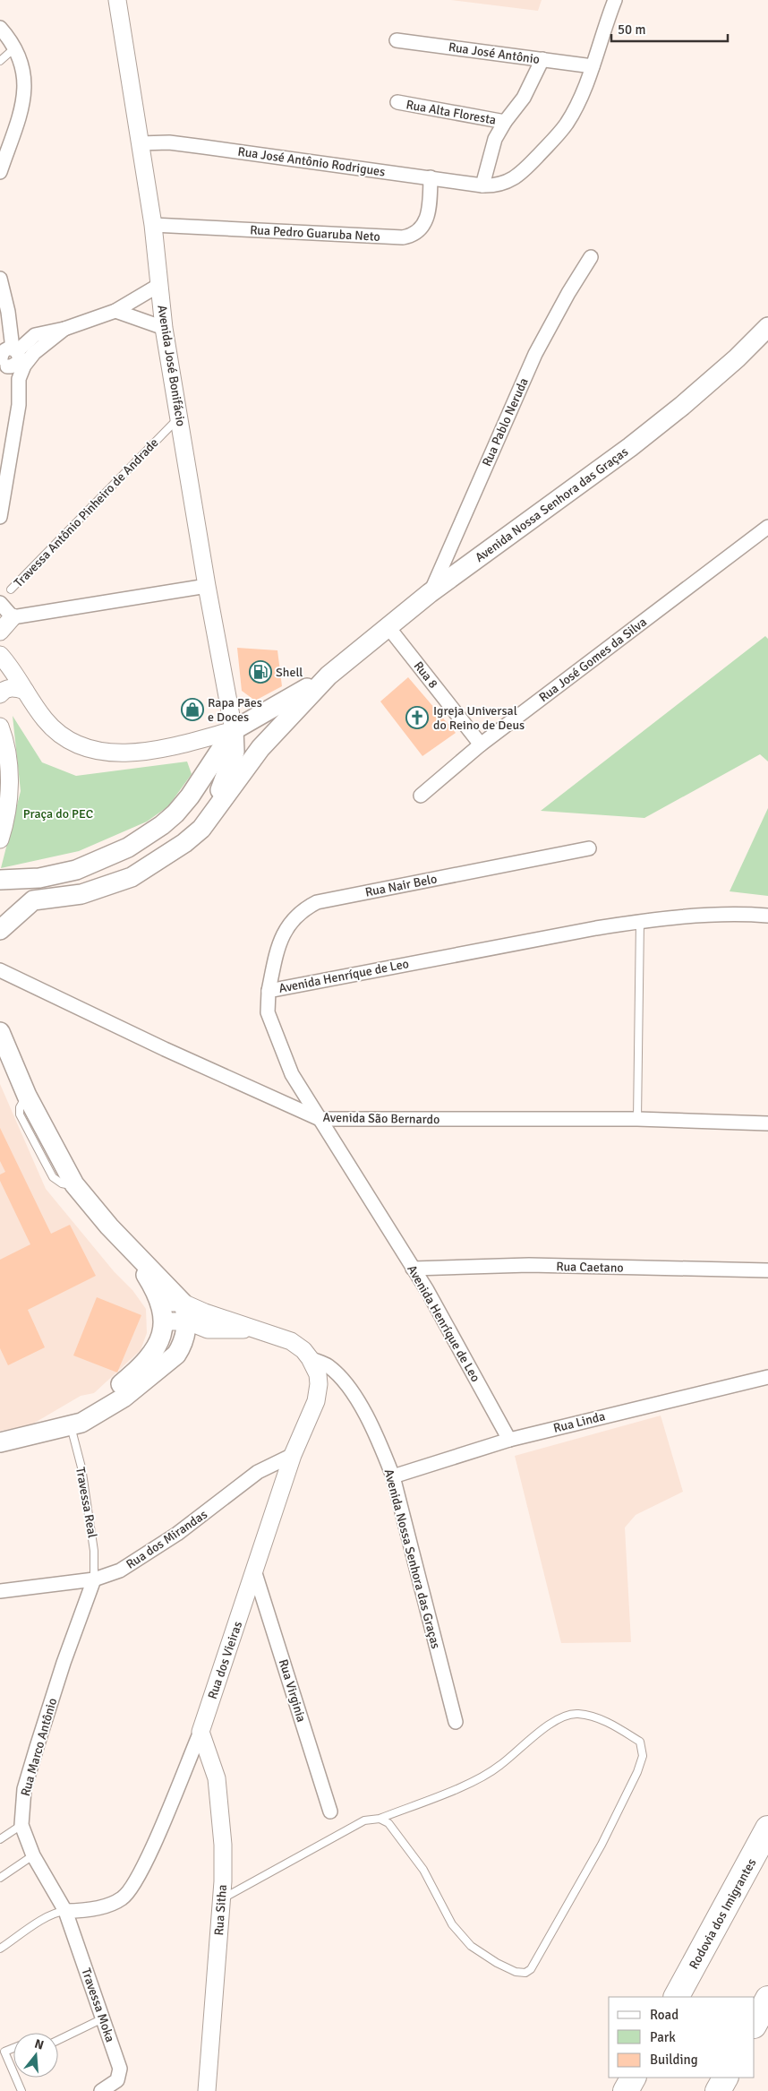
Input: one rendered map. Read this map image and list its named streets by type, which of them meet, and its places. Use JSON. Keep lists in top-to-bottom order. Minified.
{"streets":{"highway":["Rodovia dos Imigrantes"],"main road":["Avenida Nossa Senhora das Graças"],"street":["Rua José Antônio","Rua Alta Floresta","Rua José Antônio Rodrigues","Rua Pedro Guaruba Neto","Avenida José Bonifácio","Rua Pablo Neruda","Rua José Gomes da Silva","Rua 8","Rua Nair Belo","Avenida Henríque de Leo","Avenida São Bernardo","Rua Caetano","Rua Linda","Rua dos Mirandas","Rua dos Vieiras","Rua Virginia","Rua Marco Antônio","Rua Sitha","Travessa Moka"],"lane":["Travessa Antônio Pinheiro de Andrade","Travessa Real"]},"crossings":[["Rua José Antônio","Rua José Antônio Rodrigues"],["Rua José Antônio Rodrigues","Rua Pedro Guaruba Neto"],["Rua José Antônio Rodrigues","Avenida José Bonifácio"],["Rua Pedro Guaruba Neto","Avenida José Bonifácio"],["Avenida José Bonifácio","Avenida Nossa Senhora das Graças"],["Avenida José Bonifácio","Travessa Antônio Pinheiro de Andrade"],["Rua Pablo Neruda","Avenida Nossa Senhora das Graças"],["Avenida Nossa Senhora das Graças","Rua 8"],["Avenida Nossa Senhora das Graças","Rua Linda"],["Avenida Nossa Senhora das Graças","Rua dos Vieiras"],["Rua José Gomes da Silva","Rua 8"],["Rua Nair Belo","Avenida Henríque de Leo"],["Avenida Henríque de Leo","Avenida São Bernardo"],["Avenida Henríque de Leo","Rua Caetano"],["Avenida Henríque de Leo","Rua Linda"],["Travessa Real","Rua dos Mirandas"],["Travessa Real","Rua Marco Antônio"],["Rua dos Mirandas","Rua dos Vieiras"],["Rua dos Mirandas","Rua Marco Antônio"],["Rua dos Vieiras","Rua Virginia"],["Rua dos Vieiras","Rua Marco Antônio"],["Rua dos Vieiras","Rua Sitha"],["Rua dos Vieiras","Travessa Moka"],["Rua Marco Antônio","Travessa Moka"]],"parks":["Praça do PEC"],"places":{"fuel station":["Shell"],"shop":["Rapa Pães e Doces"],"church":["Igreja Universal do Reino de Deus"]},"legend":["Road","Park","Building"],"scale_bar":"50 m","north":"top"}
